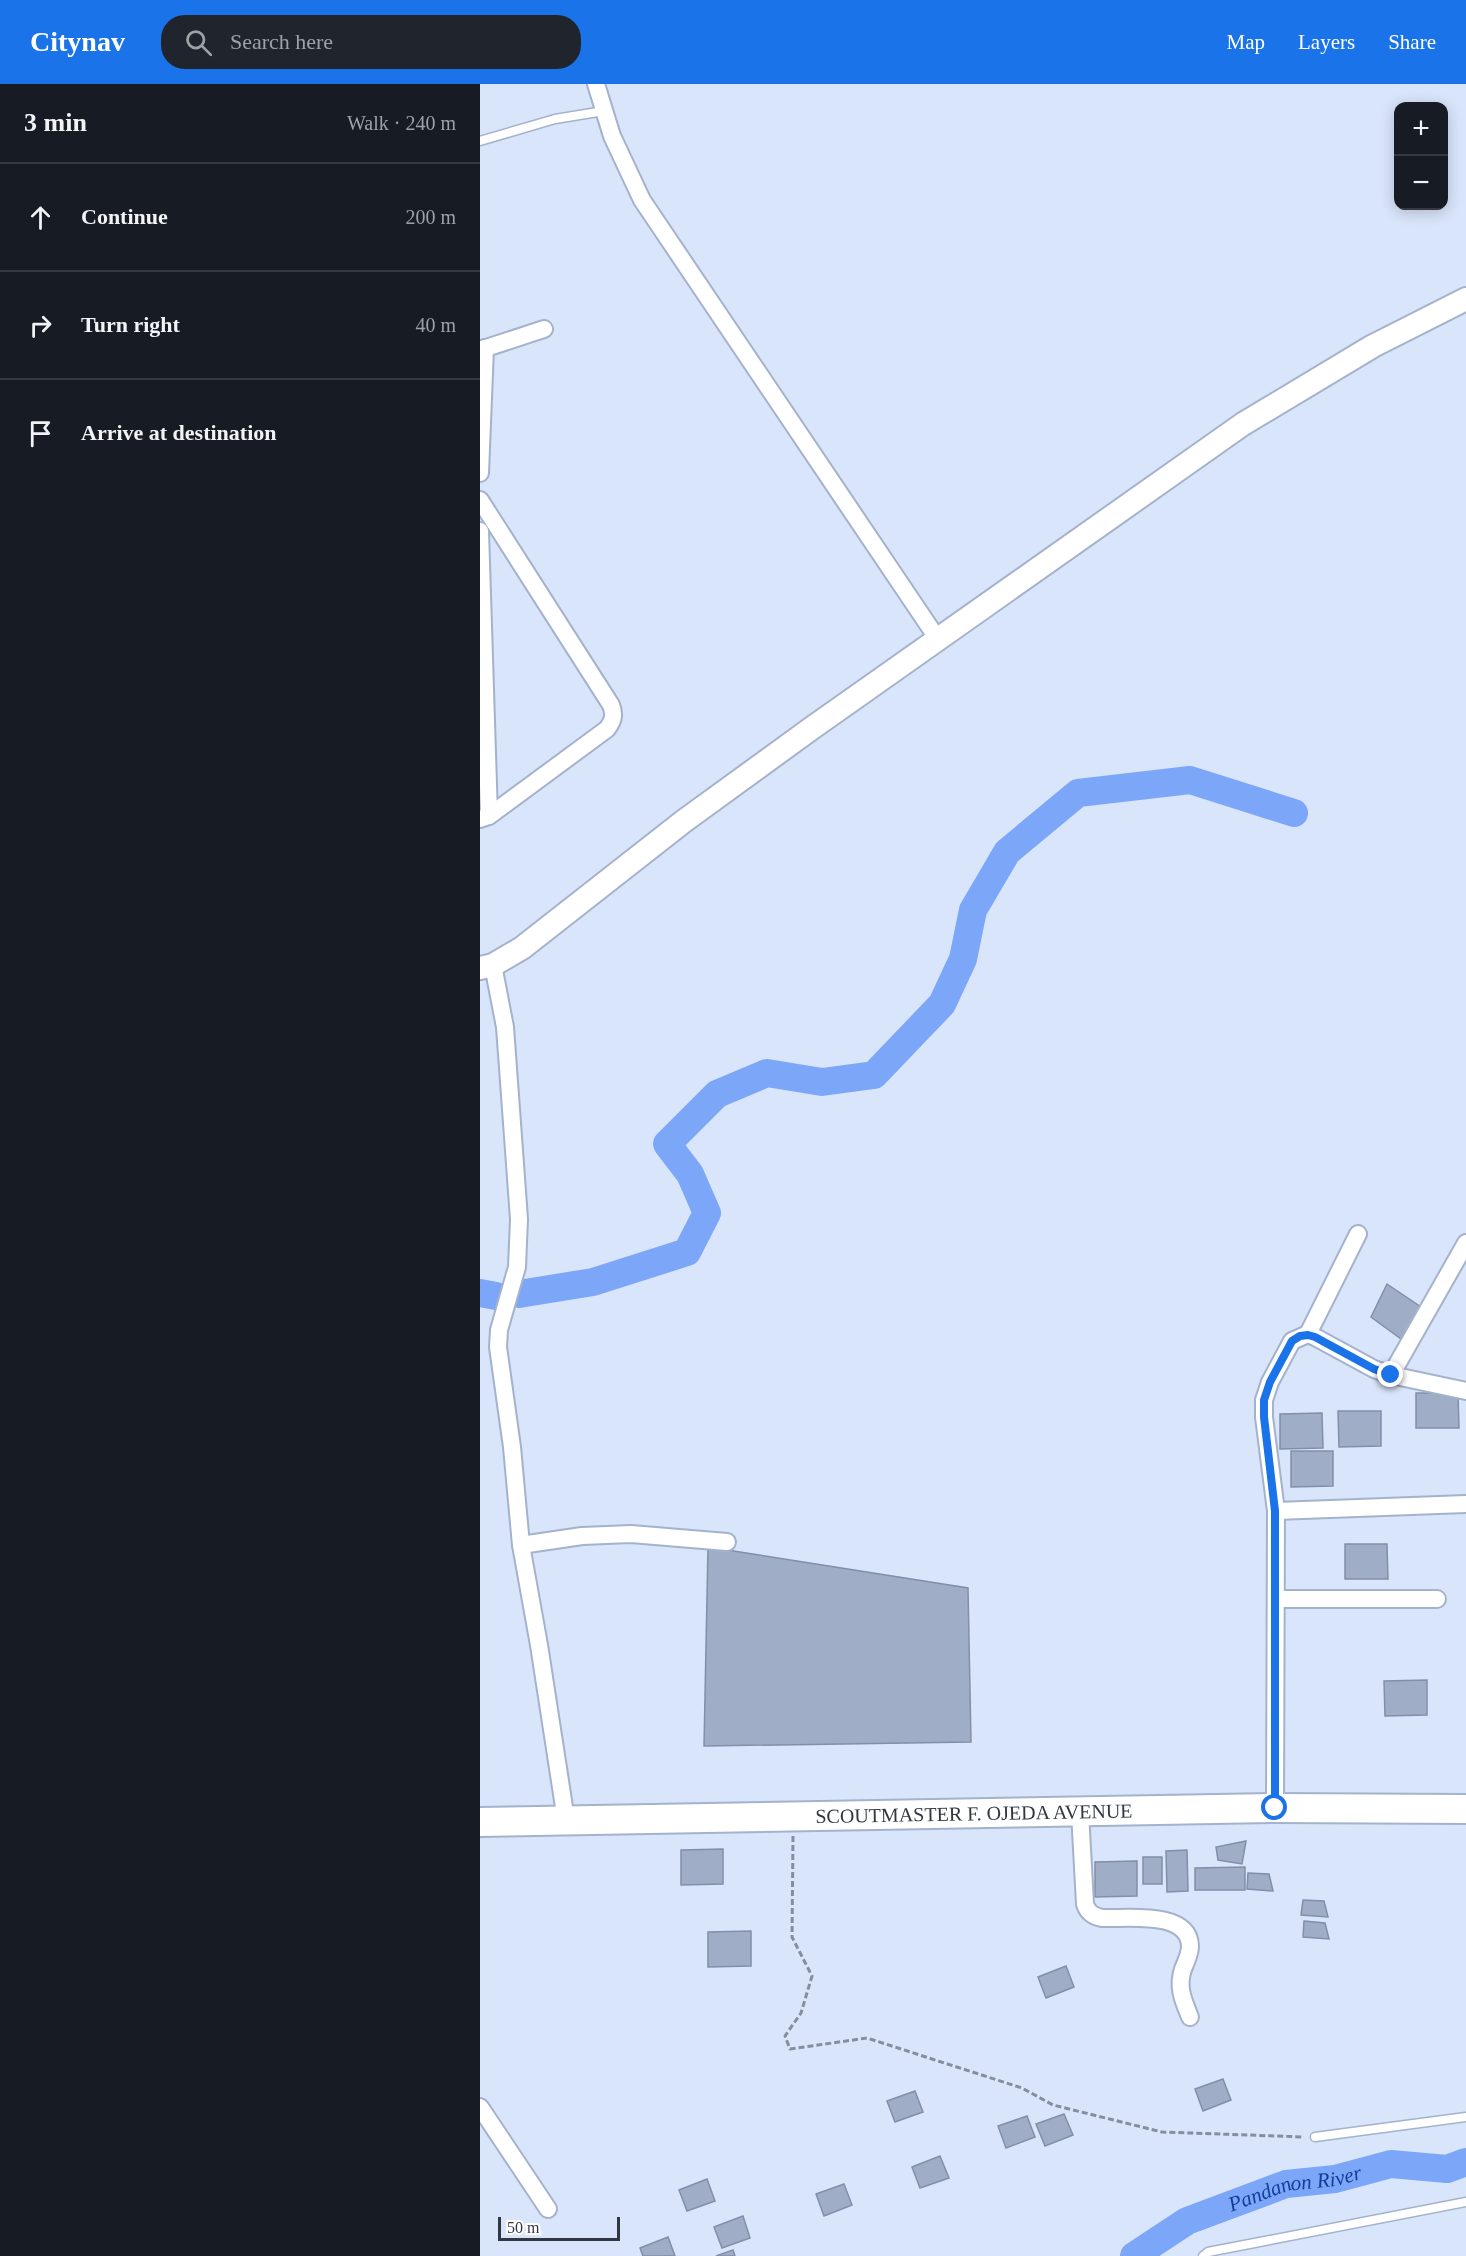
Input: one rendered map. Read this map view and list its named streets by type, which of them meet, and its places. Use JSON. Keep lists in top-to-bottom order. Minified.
{"streets":{"highway":["SCOUTMASTER F. OJEDA AVENUE"]},"water":["Pandanon River"],"scale_bar":"50 m","page":{"header":"Citynav","search":"Search here","nav":["Map","Layers","Share"],"heading":["3 min","Walk · 240 m"],"map_buttons":["+","−"],"list":[["Continue","200 m"],["Turn right","40 m"],"Arrive at destination"],"scale":"50 m"}}
